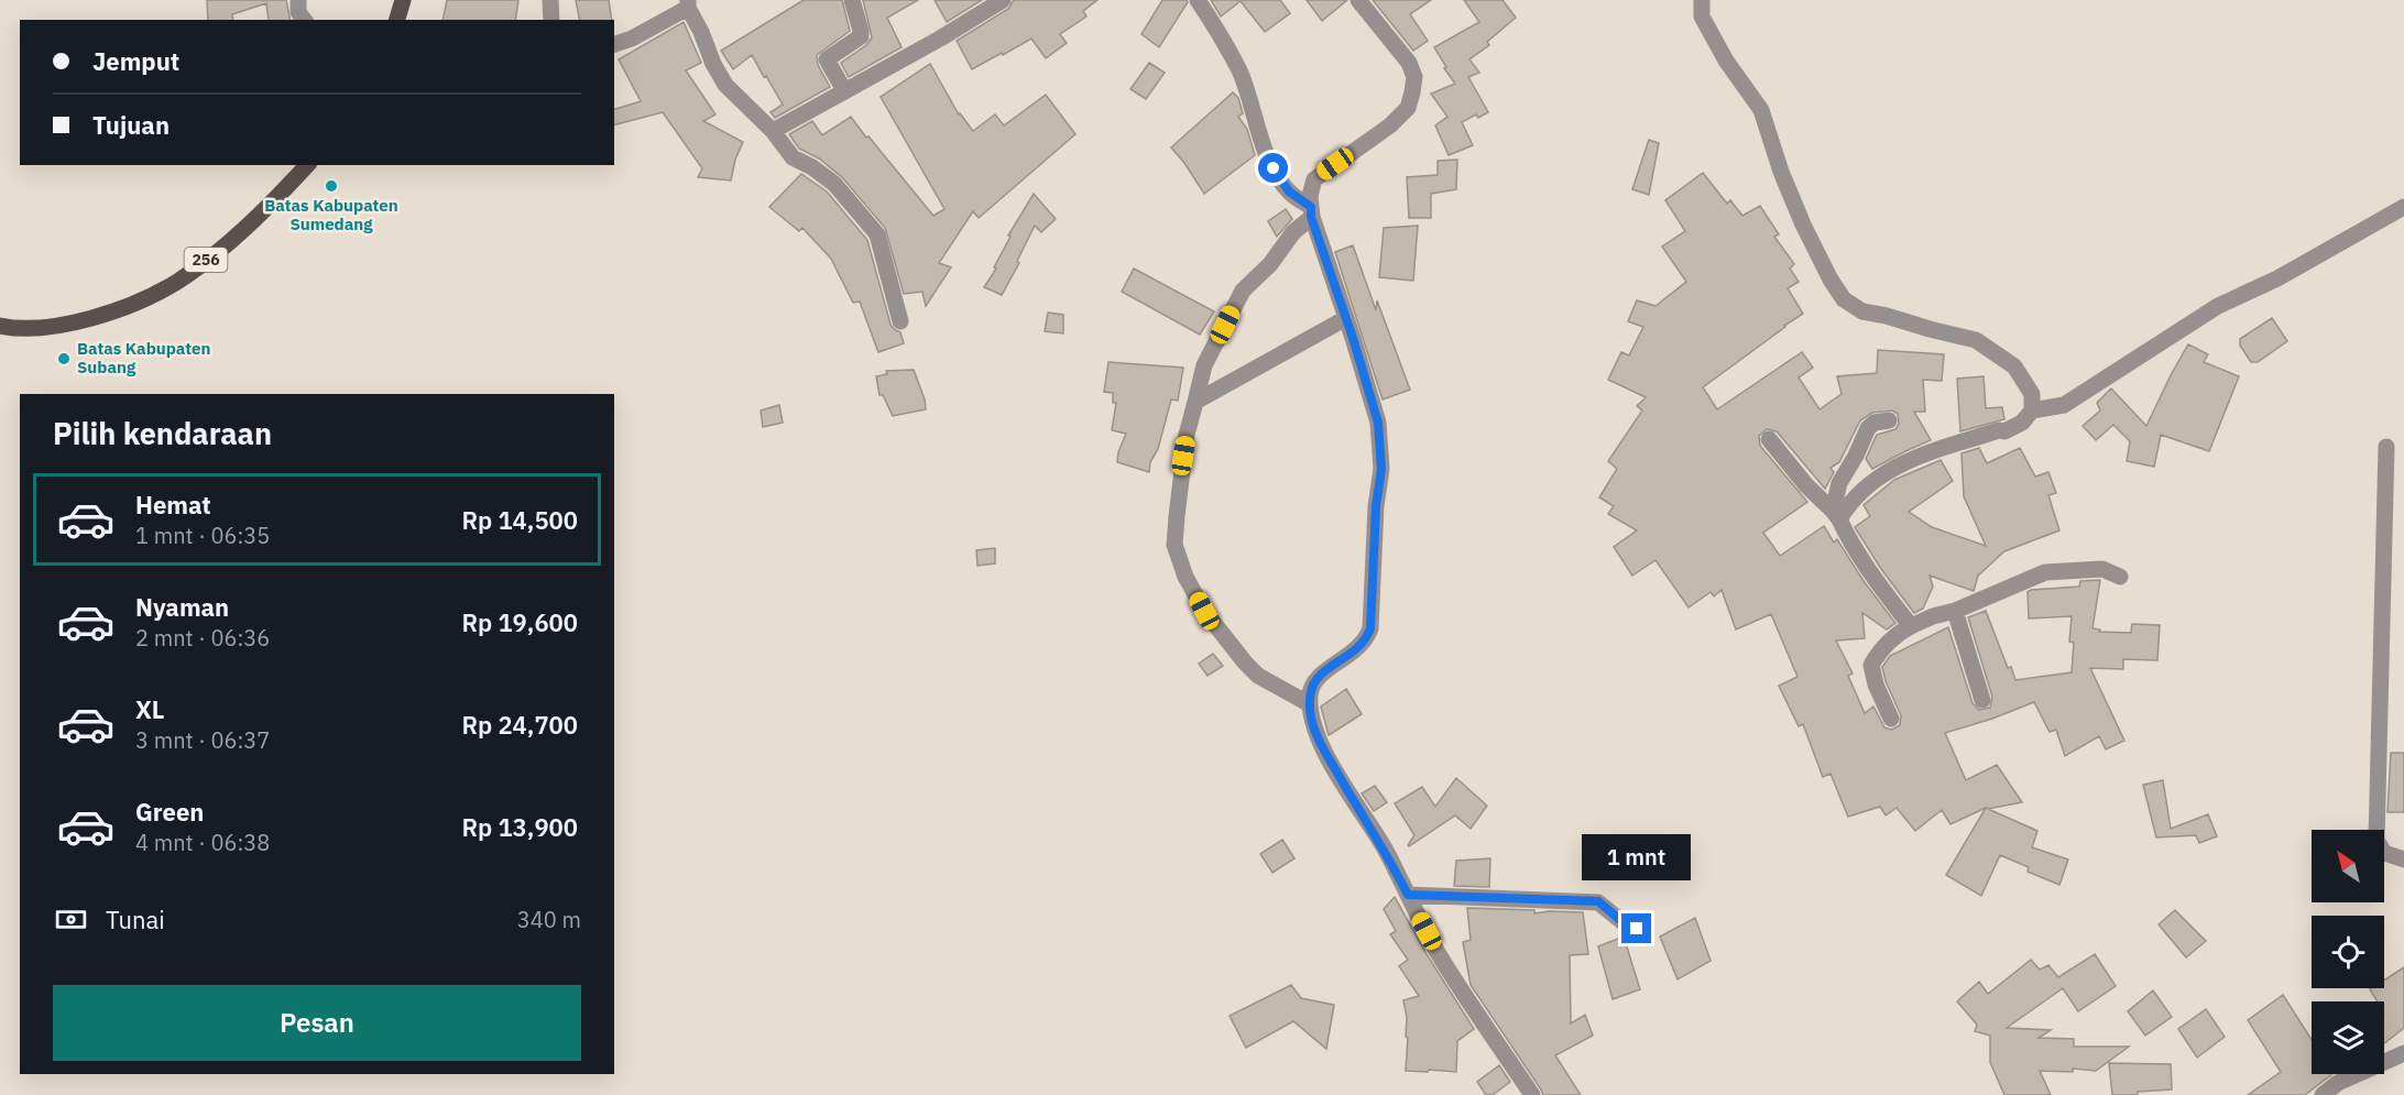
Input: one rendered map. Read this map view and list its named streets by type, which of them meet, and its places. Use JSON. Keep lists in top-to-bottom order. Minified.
{"streets":{"main road":["256"]},"places":["Batas Kabupaten Sumedang","Batas Kabupaten Subang"],"north":"top left","page":{"banner":["Jemput","Tujuan"],"heading":"Pilih kendaraan","list":[{"name":"Hemat","note":"1 mnt · 06:35","value":"Rp 14,500"},{"name":"Nyaman","note":"2 mnt · 06:36","value":"Rp 19,600"},{"name":"XL","note":"3 mnt · 06:37","value":"Rp 24,700"},{"name":"Green","note":"4 mnt · 06:38","value":"Rp 13,900"}],"bubble":"1 mnt","pay":["Tunai","340 m"],"buttons":"Pesan"}}
